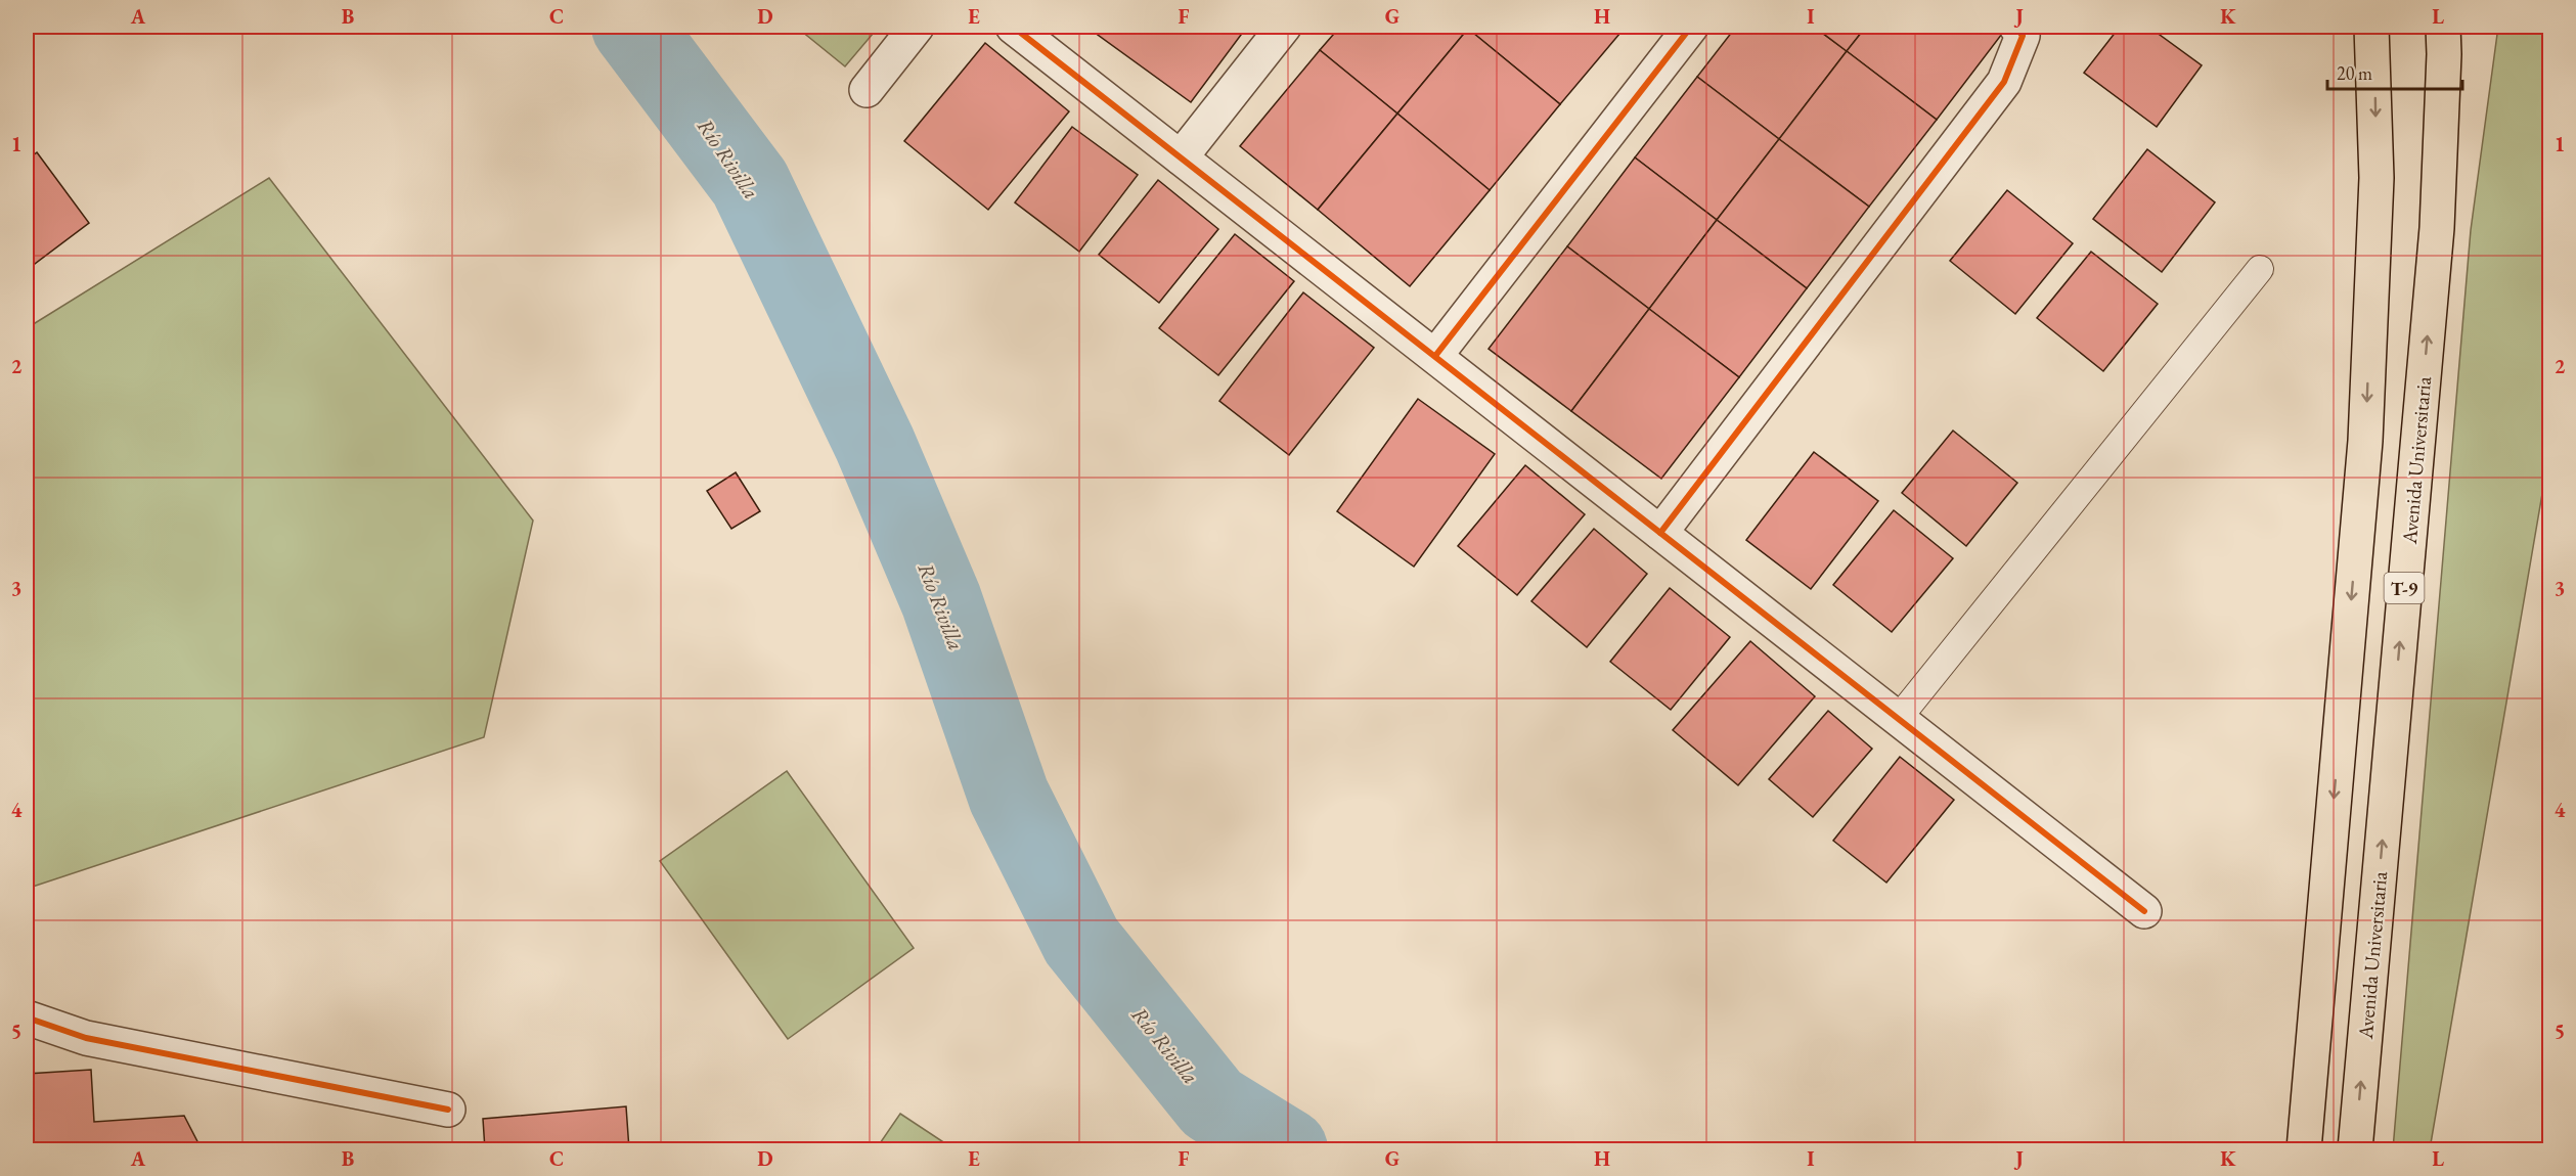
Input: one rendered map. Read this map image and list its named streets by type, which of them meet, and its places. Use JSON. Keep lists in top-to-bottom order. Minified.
{"streets":{"highway":["Avenida Universitaria","T-9"]},"water":["Río Rivilla"],"scale_bar":"20 m","grid":{"columns":["A","B","C","D","E","F","G","H","I","J","K","L"],"rows":["1","2","3","4","5"]}}
